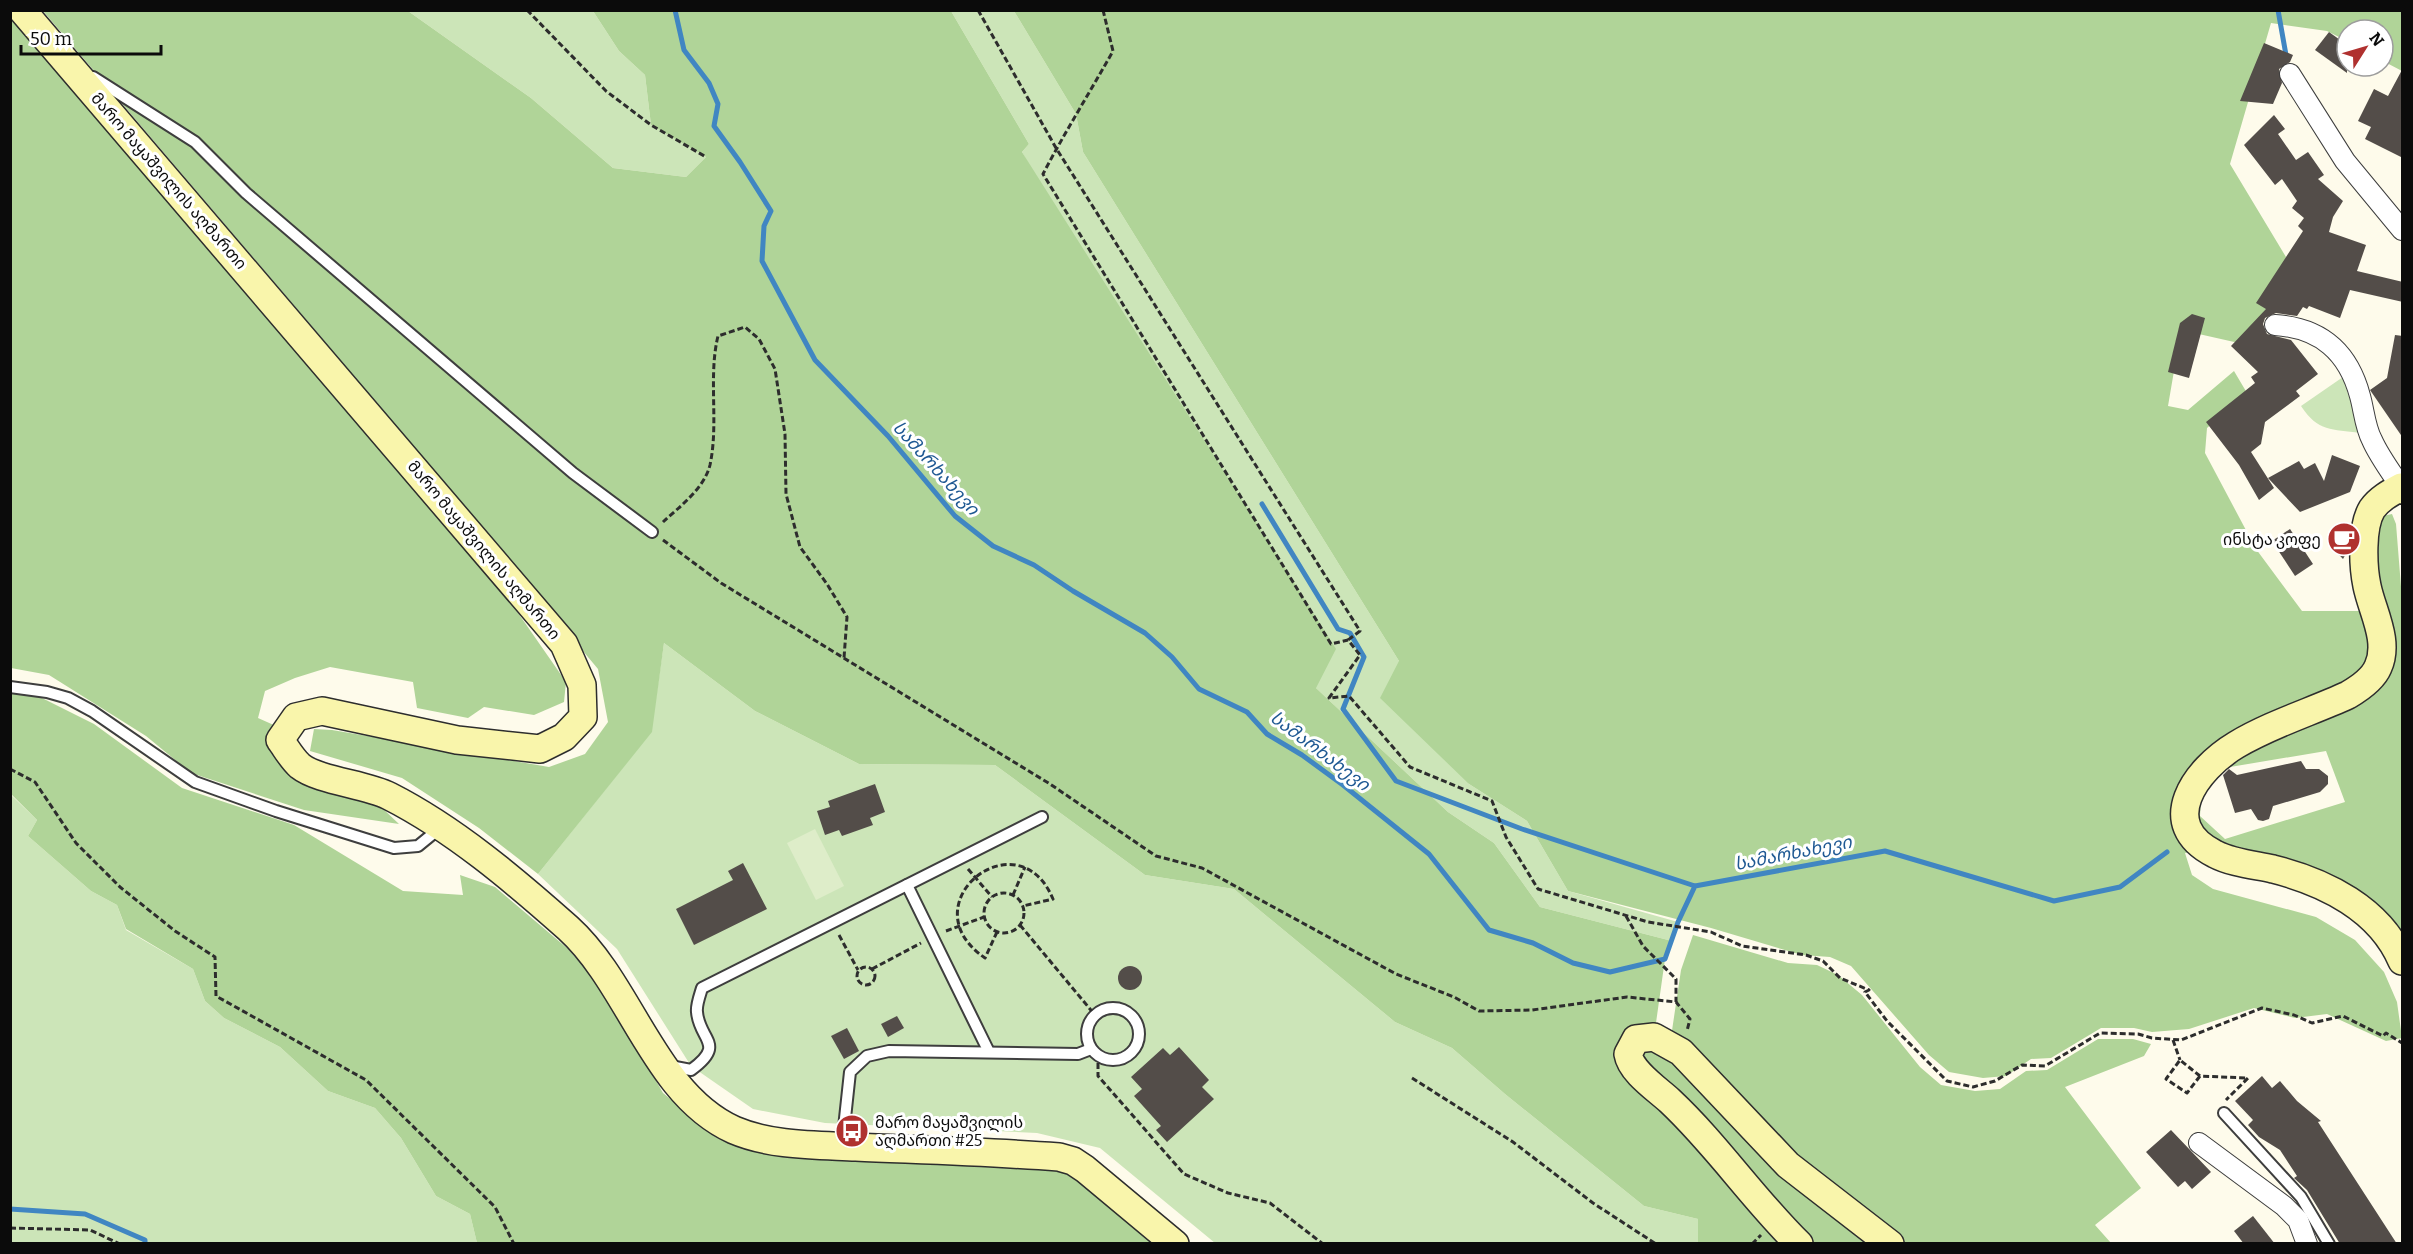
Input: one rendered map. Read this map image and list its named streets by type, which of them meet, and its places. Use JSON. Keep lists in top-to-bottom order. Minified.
{"streets":{"main road":["მარო მაყაშვილის აღმართი"]},"water":["სამარხახევი"],"places":{"cafe":["ინსტა კოფე"],"bus stop":["მარო მაყაშვილის აღმართი #25"]},"scale_bar":"50 m","north":"top right"}
